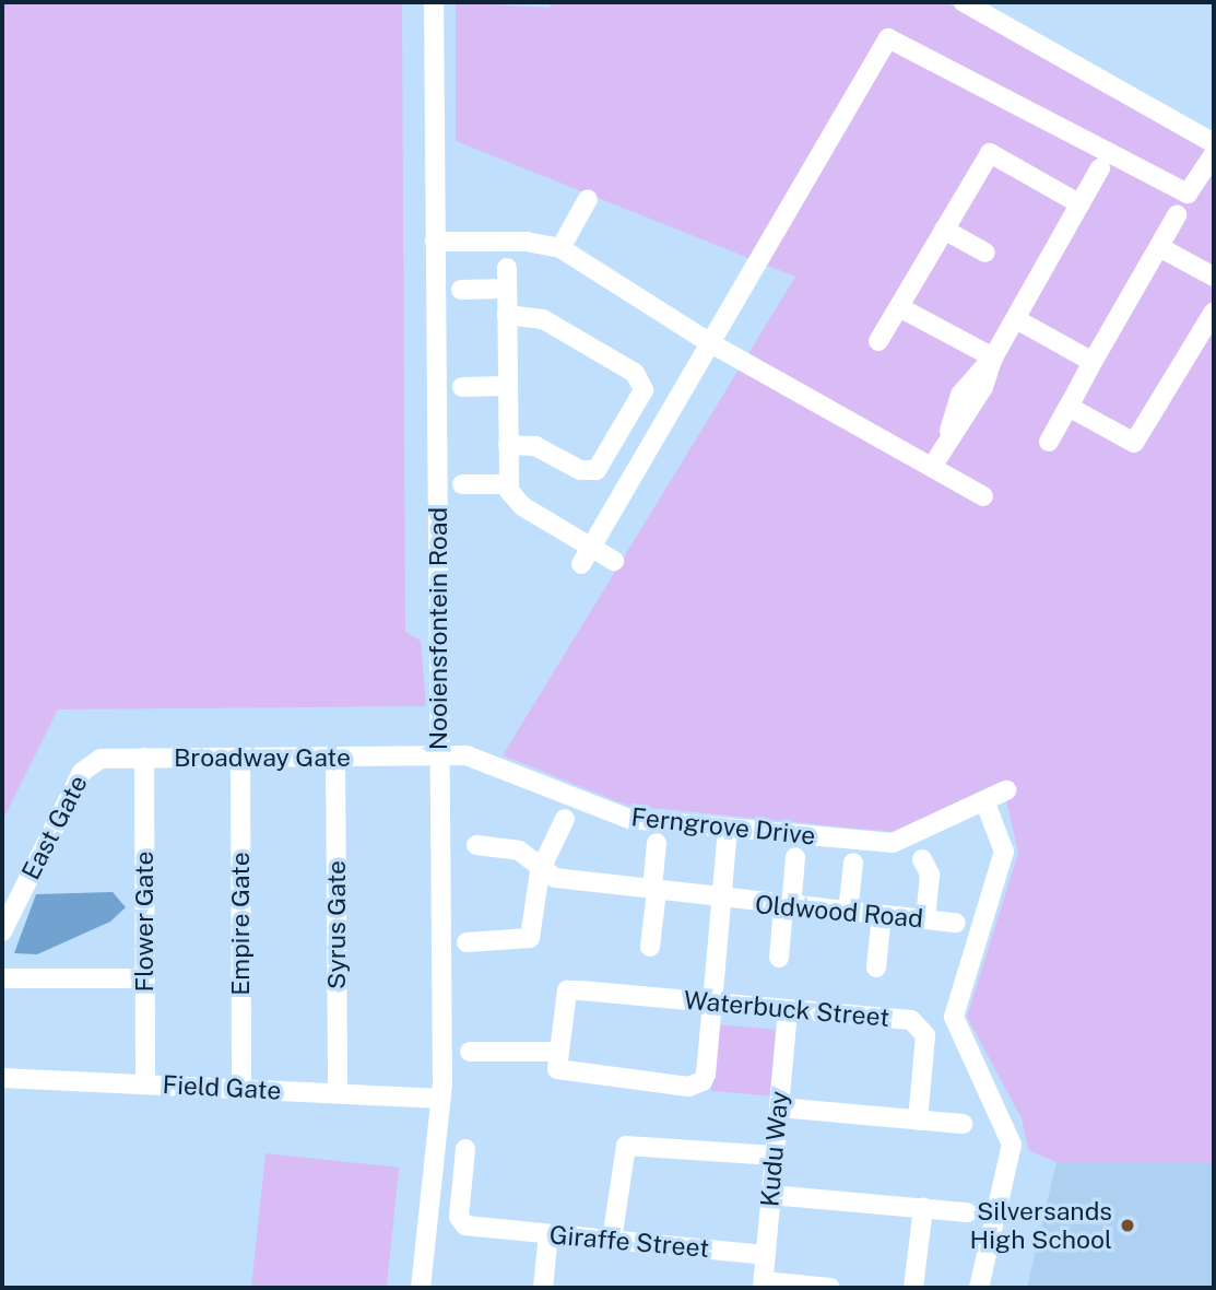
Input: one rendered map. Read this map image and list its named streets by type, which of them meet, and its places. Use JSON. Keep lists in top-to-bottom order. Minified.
{"streets":{"street":["Nooiensfontein Road","Broadway Gate","Ferngrove Drive","East Gate","Oldwood Road","Flower Gate","Empire Gate","Syrus Gate","Waterbuck Street","Field Gate","Kudu Way","Giraffe Street"]},"crossings":[["Nooiensfontein Road","Broadway Gate"],["Nooiensfontein Road","Ferngrove Drive"],["Nooiensfontein Road","Field Gate"],["Broadway Gate","Ferngrove Drive"],["Broadway Gate","East Gate"],["Broadway Gate","Flower Gate"],["Broadway Gate","Empire Gate"],["Broadway Gate","Syrus Gate"],["Flower Gate","Field Gate"],["Empire Gate","Field Gate"],["Syrus Gate","Field Gate"],["Waterbuck Street","Kudu Way"],["Kudu Way","Giraffe Street"]],"places":["Silversands High School"]}
